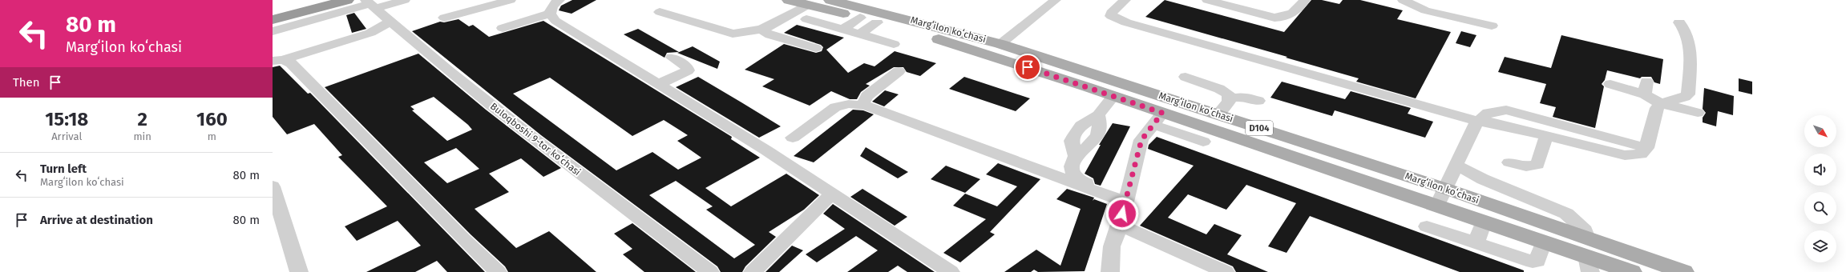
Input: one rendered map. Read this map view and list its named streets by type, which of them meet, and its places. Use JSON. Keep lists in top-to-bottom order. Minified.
{"streets":{"main road":["Margʻilon koʻchasi","D104"],"street":["Buloqboshi 9-tor koʻchasi"]},"north":"bottom right","page":{"turn":["80 m","Margʻilon koʻchasi"],"then":"Then","eta":["15:18","Arrival","2","min","160","m"],"list":[{"name":"Turn left","note":"Margʻilon koʻchasi","value":"80 m"},{"name":"Arrive at destination","value":"80 m"}]}}
